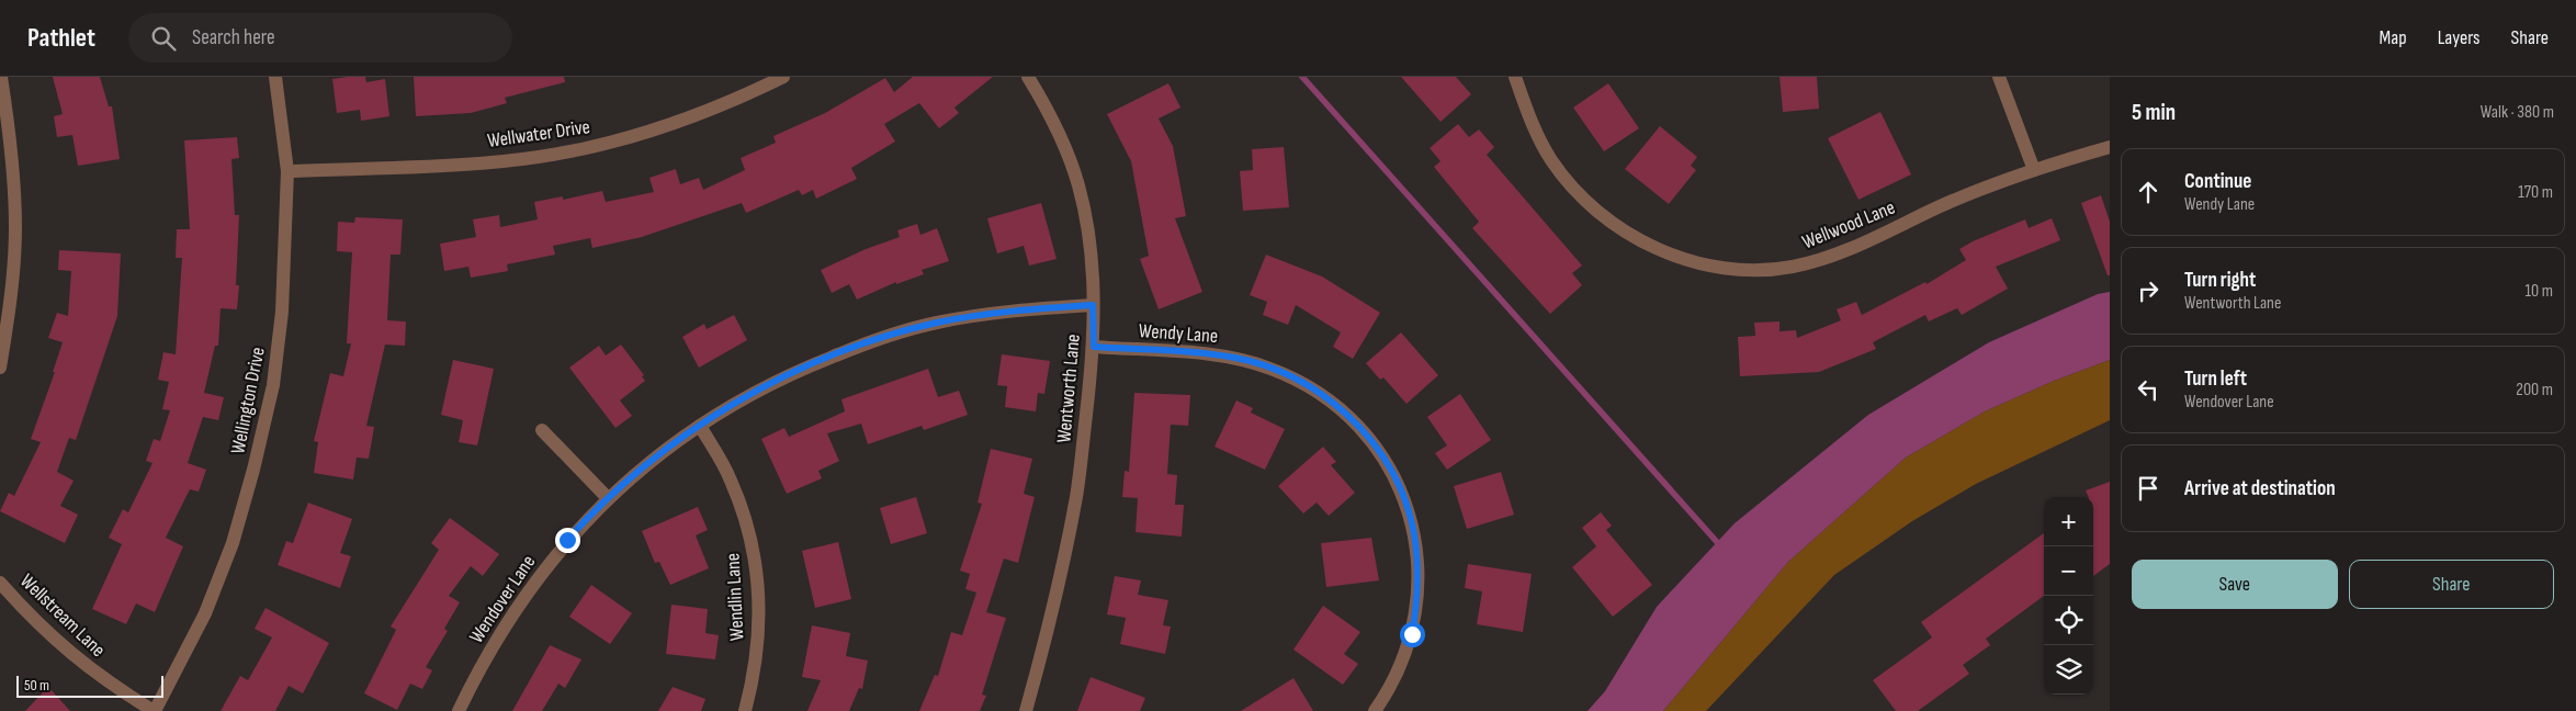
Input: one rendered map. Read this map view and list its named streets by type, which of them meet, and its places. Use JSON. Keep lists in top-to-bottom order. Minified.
{"streets":{"street":["Wellwater Drive","Wellwood Lane","Wendy Lane","Wentworth Lane","Wellington Drive","Wendlin Lane","Wendover Lane","Wellstream Lane"]},"crossings":[["Wellwater Drive","Wellington Drive"],["Wendy Lane","Wentworth Lane"],["Wentworth Lane","Wendover Lane"],["Wellington Drive","Wellstream Lane"],["Wendlin Lane","Wendover Lane"]],"scale_bar":"50 m","page":{"header":"Pathlet","search":"Search here","nav":["Map","Layers","Share"],"heading":["5 min","Walk · 380 m"],"list":[["Continue","Wendy Lane","170 m"],["Turn right","Wentworth Lane","10 m"],["Turn left","Wendover Lane","200 m"],"Arrive at destination"],"map_buttons":["+","−"],"buttons":["Save","Share"],"scale":"50 m"}}
